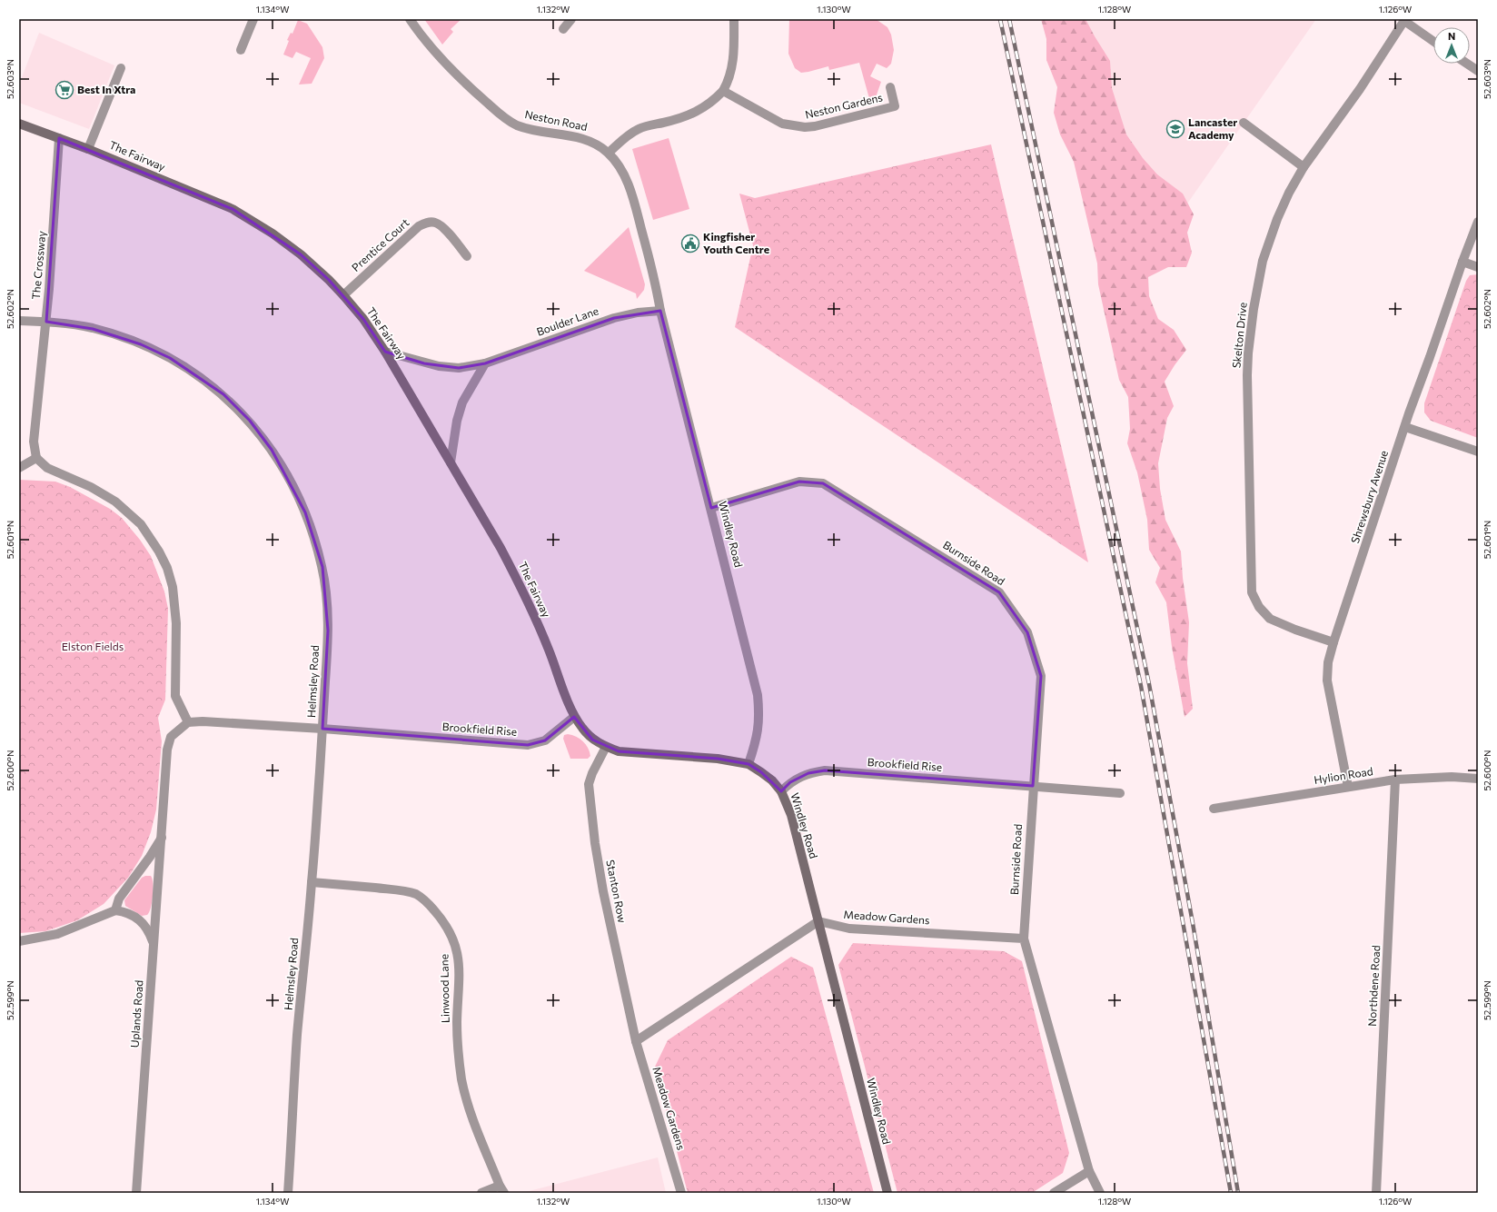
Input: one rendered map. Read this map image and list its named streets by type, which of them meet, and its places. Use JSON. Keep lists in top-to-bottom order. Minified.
{"streets":{"street":["Neston Gardens","Neston Road","The Fairway","Prentice Court","The Crossway","Boulder Lane","Skelton Drive","Shrewsbury Avenue","Windley Road","Burnside Road","Helmsley Road","Brookfield Rise","Hylion Road","Stanton Row","Meadow Gardens","Northdene Road","Linwood Lane","Uplands Road"]},"crossings":[["Neston Road","Boulder Lane"],["Neston Road","Windley Road"],["The Fairway","Prentice Court"],["The Fairway","The Crossway"],["The Fairway","Boulder Lane"],["The Fairway","Brookfield Rise"],["The Crossway","Helmsley Road"],["Boulder Lane","Windley Road"],["Skelton Drive","Shrewsbury Avenue"],["Shrewsbury Avenue","Hylion Road"],["Windley Road","Burnside Road"],["Windley Road","Brookfield Rise"],["Windley Road","Meadow Gardens"],["Burnside Road","Brookfield Rise"],["Burnside Road","Meadow Gardens"],["Helmsley Road","Brookfield Rise"],["Helmsley Road","Linwood Lane"],["Hylion Road","Northdene Road"],["Stanton Row","Meadow Gardens"]],"parks":["Elston Fields"],"places":{"supermarket":["Best In Xtra"],"school or university":["Lancaster Academy"],"public building":["Kingfisher Youth Centre"]},"north":"top","coordinates":["1.134°W","1.132°W","1.130°W","1.128°W","1.126°W","52.603°N","52.602°N","52.601°N","52.600°N","52.599°N"]}
